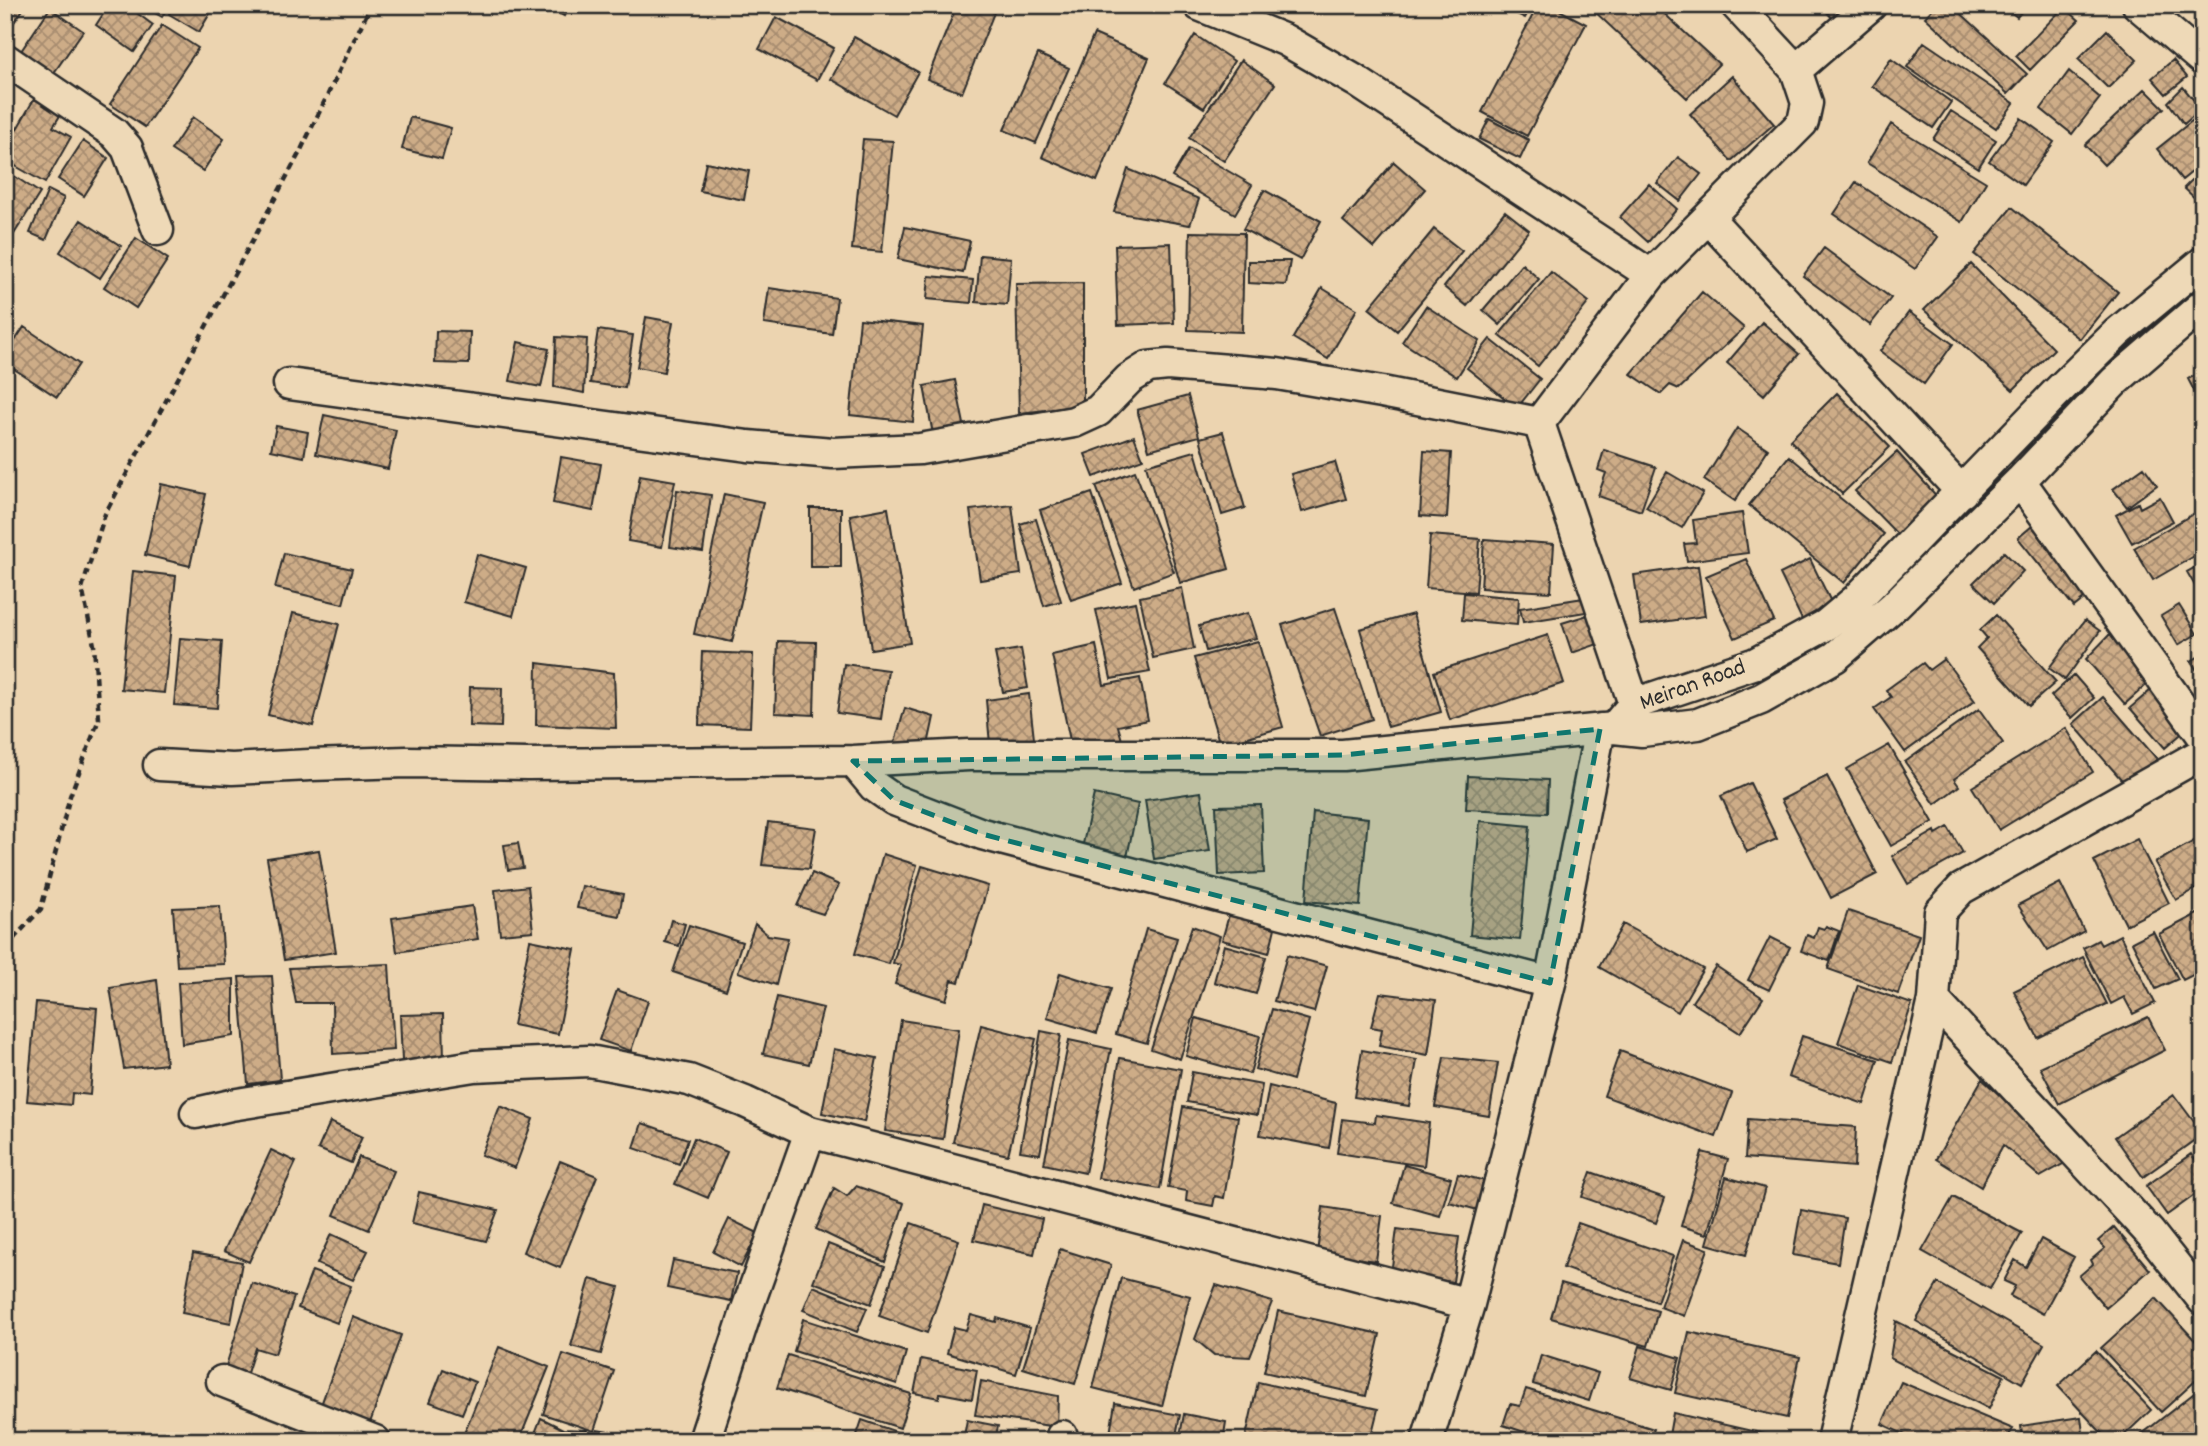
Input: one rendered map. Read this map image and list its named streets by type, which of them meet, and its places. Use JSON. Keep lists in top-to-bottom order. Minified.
{"streets":{"street":["Meiran Road"]}}
